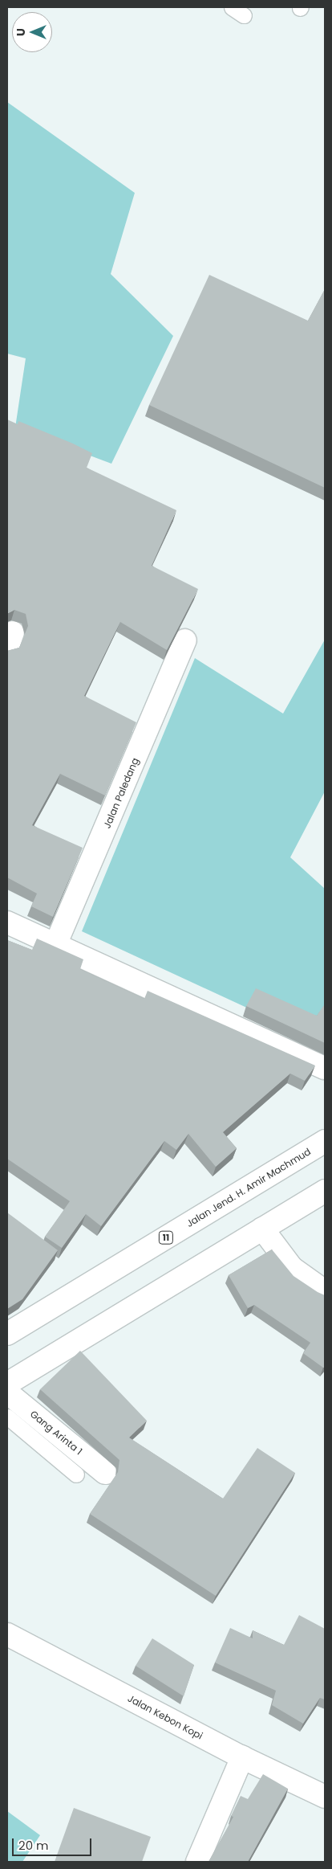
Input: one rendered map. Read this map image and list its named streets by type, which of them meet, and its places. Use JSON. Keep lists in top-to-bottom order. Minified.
{"streets":{"main road":["Jalan Paledang","Jalan Jend. H. Amir Machmud","11","Gang Arinta 1","Jalan Kebon Kopi"]},"scale_bar":"20 m","north":"left"}
